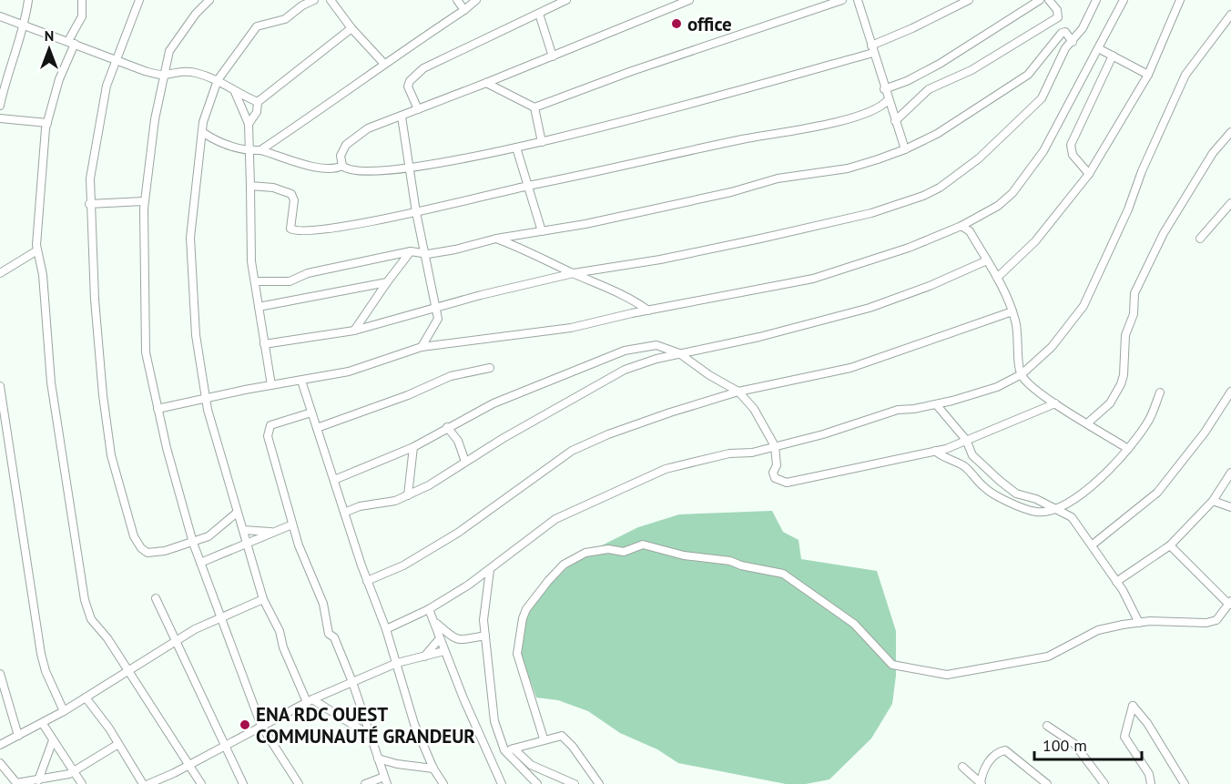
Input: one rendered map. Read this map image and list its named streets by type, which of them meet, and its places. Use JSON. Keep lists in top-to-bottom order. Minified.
{"places":["office","ENA RDC OUEST COMMUNAUTÉ GRANDEUR"],"scale_bar":"100 m","north":"top"}
